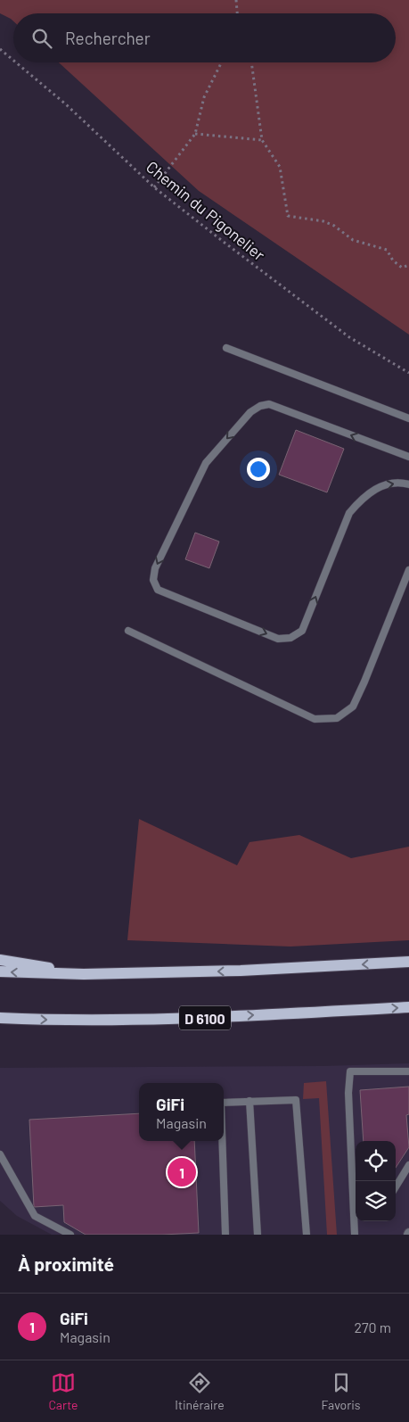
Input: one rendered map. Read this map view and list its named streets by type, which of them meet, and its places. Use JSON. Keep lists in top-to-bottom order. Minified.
{"streets":{"main road":["D 6100"],"path":["Chemin du Pigonelier"]},"page":{"search":"Rechercher","popup":["GiFi","Magasin"],"pins":"1","heading":"À proximité","list":[{"mark":"1","name":"GiFi","note":"Magasin","value":"270 m"}],"nav":["Carte","Itinéraire","Favoris"]}}
